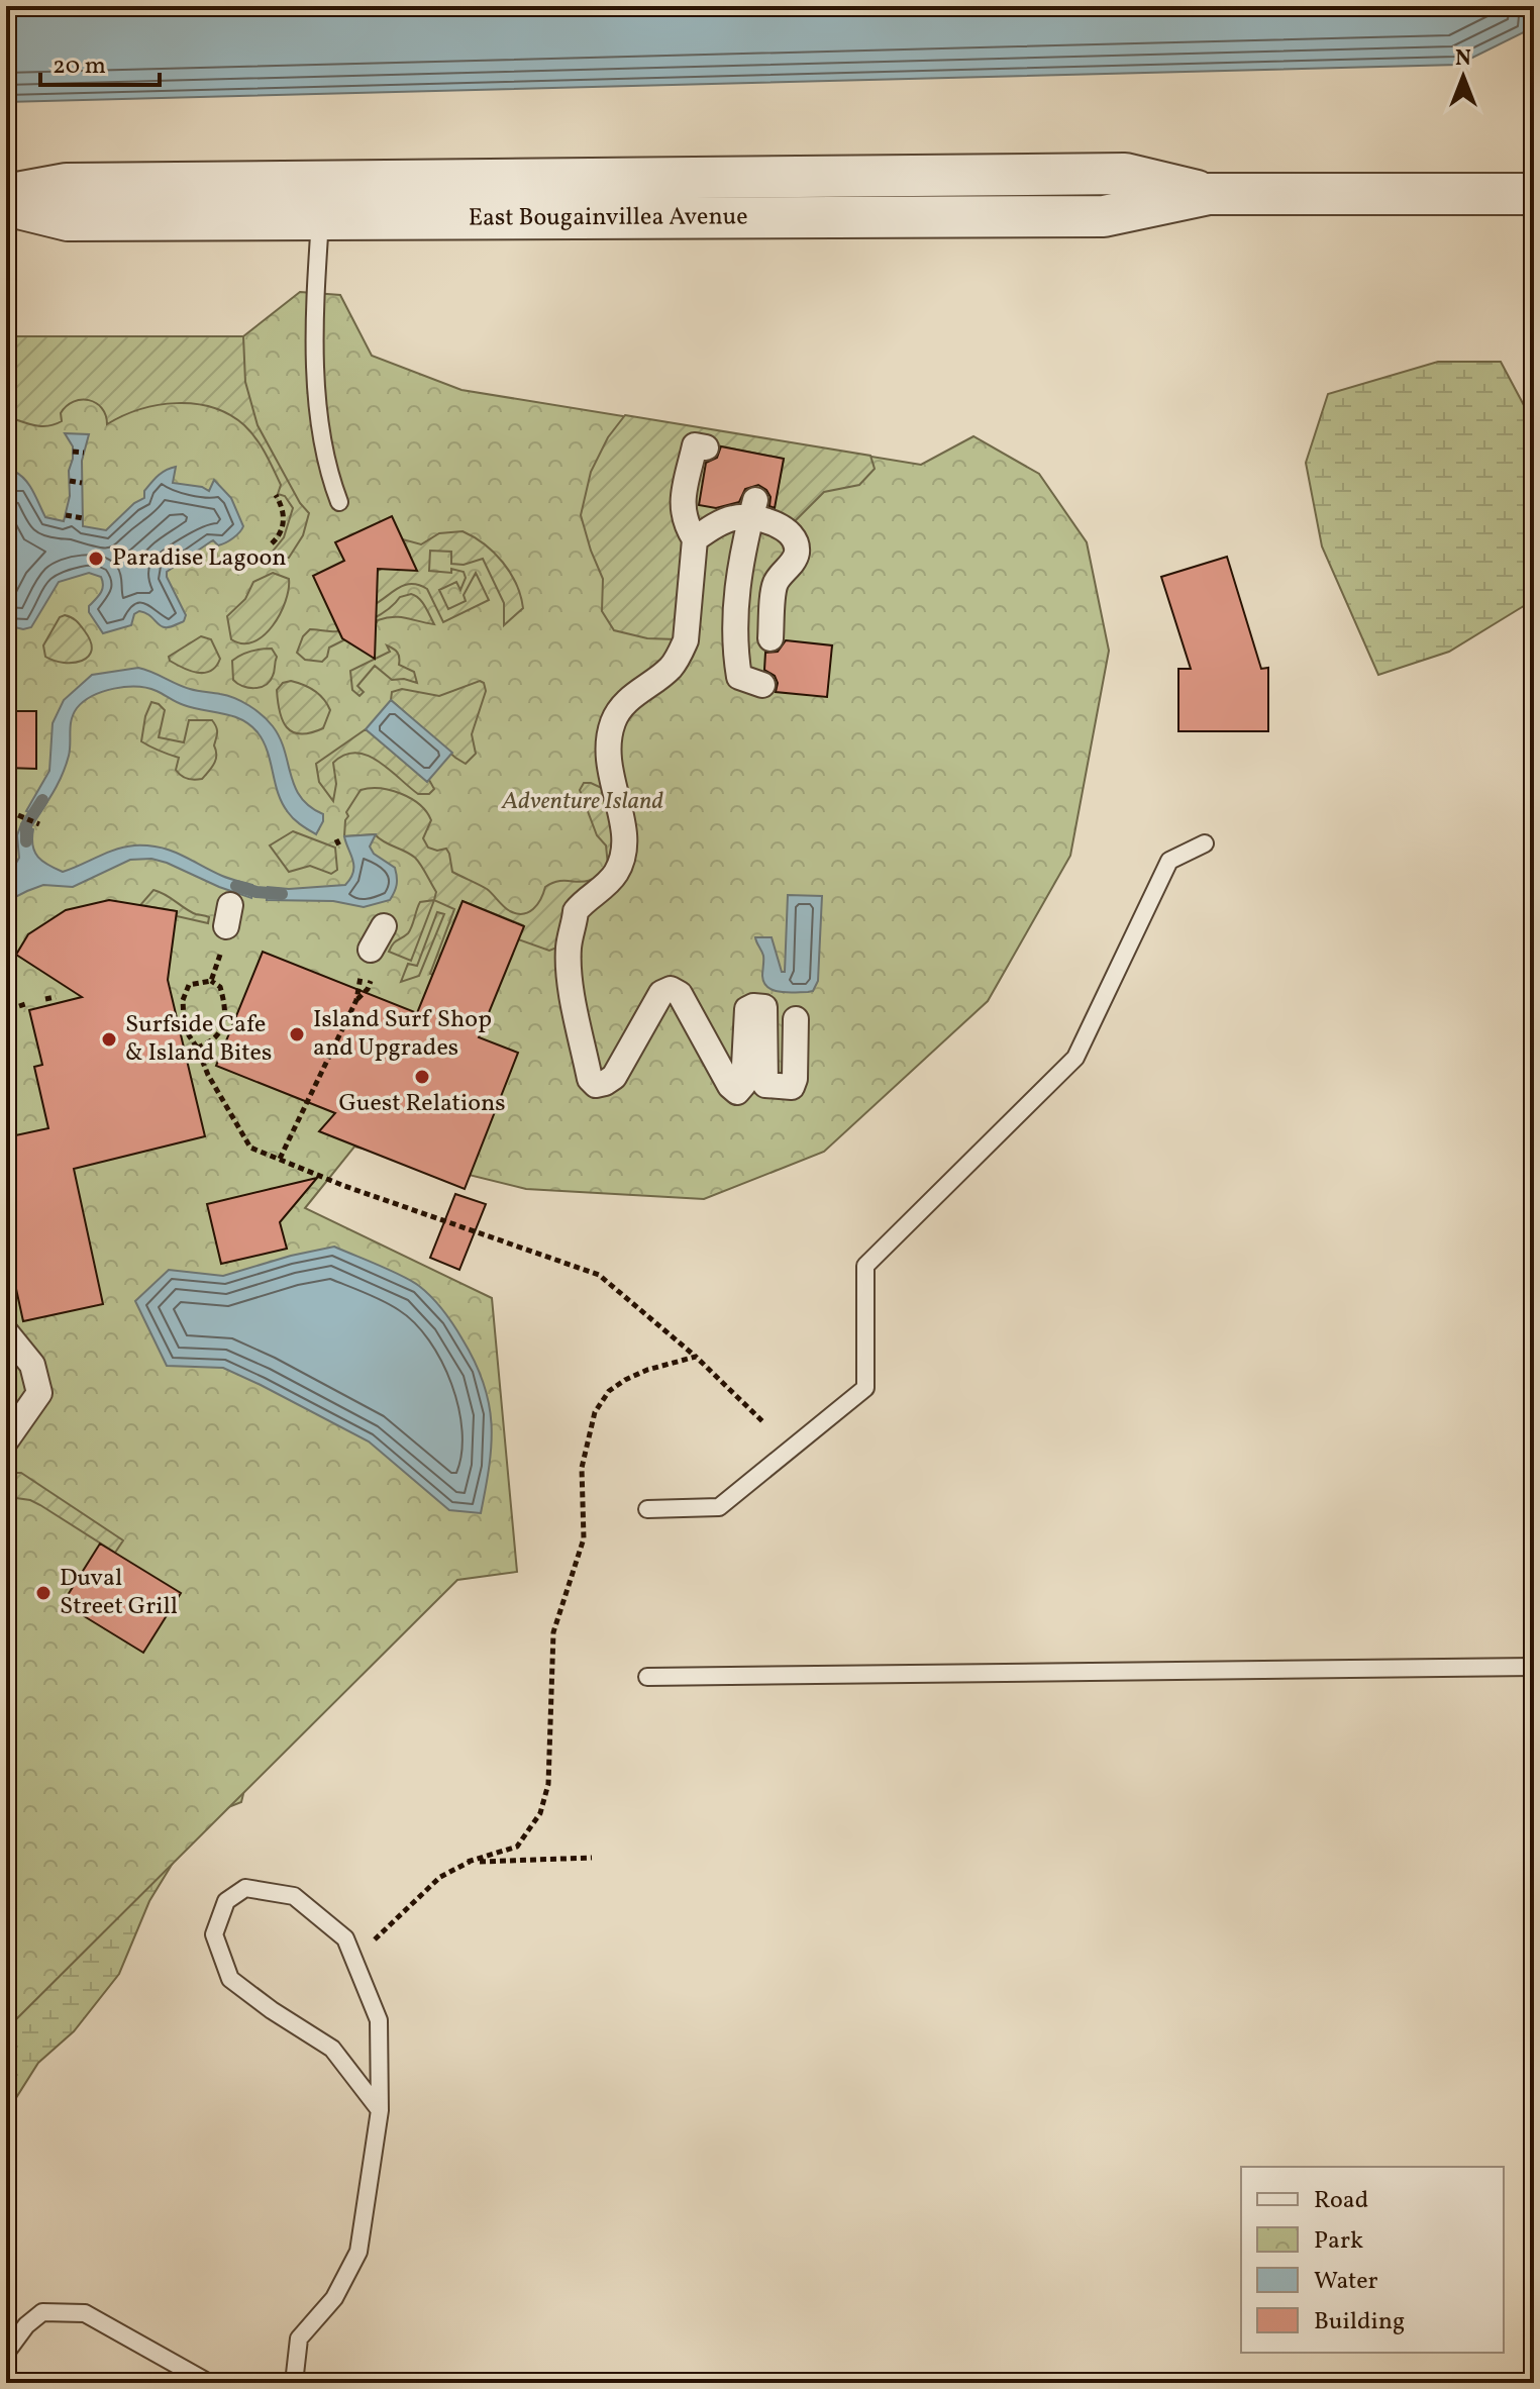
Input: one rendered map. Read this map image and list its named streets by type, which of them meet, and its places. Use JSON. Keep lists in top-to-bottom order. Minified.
{"streets":{"street":["East Bougainvillea Avenue"]},"parks":["Adventure Island"],"places":["Paradise Lagoon","Island Surf Shop and Upgrades","Surfside Cafe & Island Bites","Guest Relations","Duval Street Grill"],"legend":["Road","Park","Water","Building"],"scale_bar":"20 m","north":"top"}
